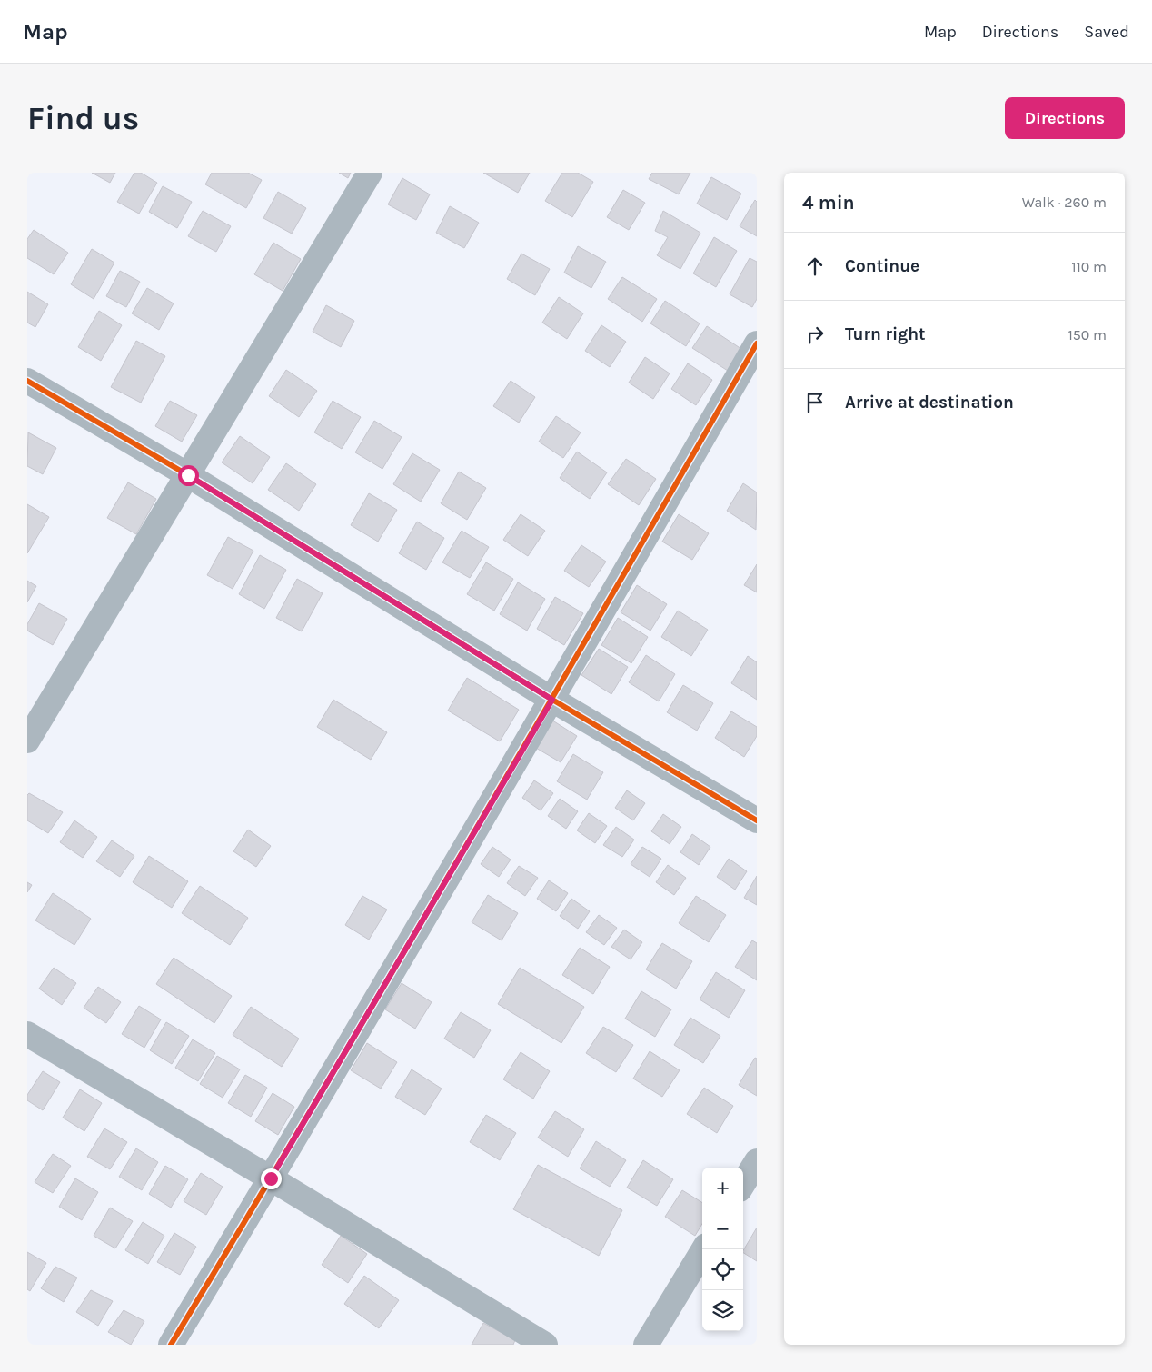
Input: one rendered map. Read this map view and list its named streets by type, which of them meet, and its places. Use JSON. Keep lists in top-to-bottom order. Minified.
{"page":{"header":"Map","nav":["Map","Directions","Saved"],"buttons":"Directions","title":"Find us","heading":["4 min","Walk · 260 m"],"list":[["Continue","110 m"],["Turn right","150 m"],"Arrive at destination"],"map_buttons":["+","−"]}}
